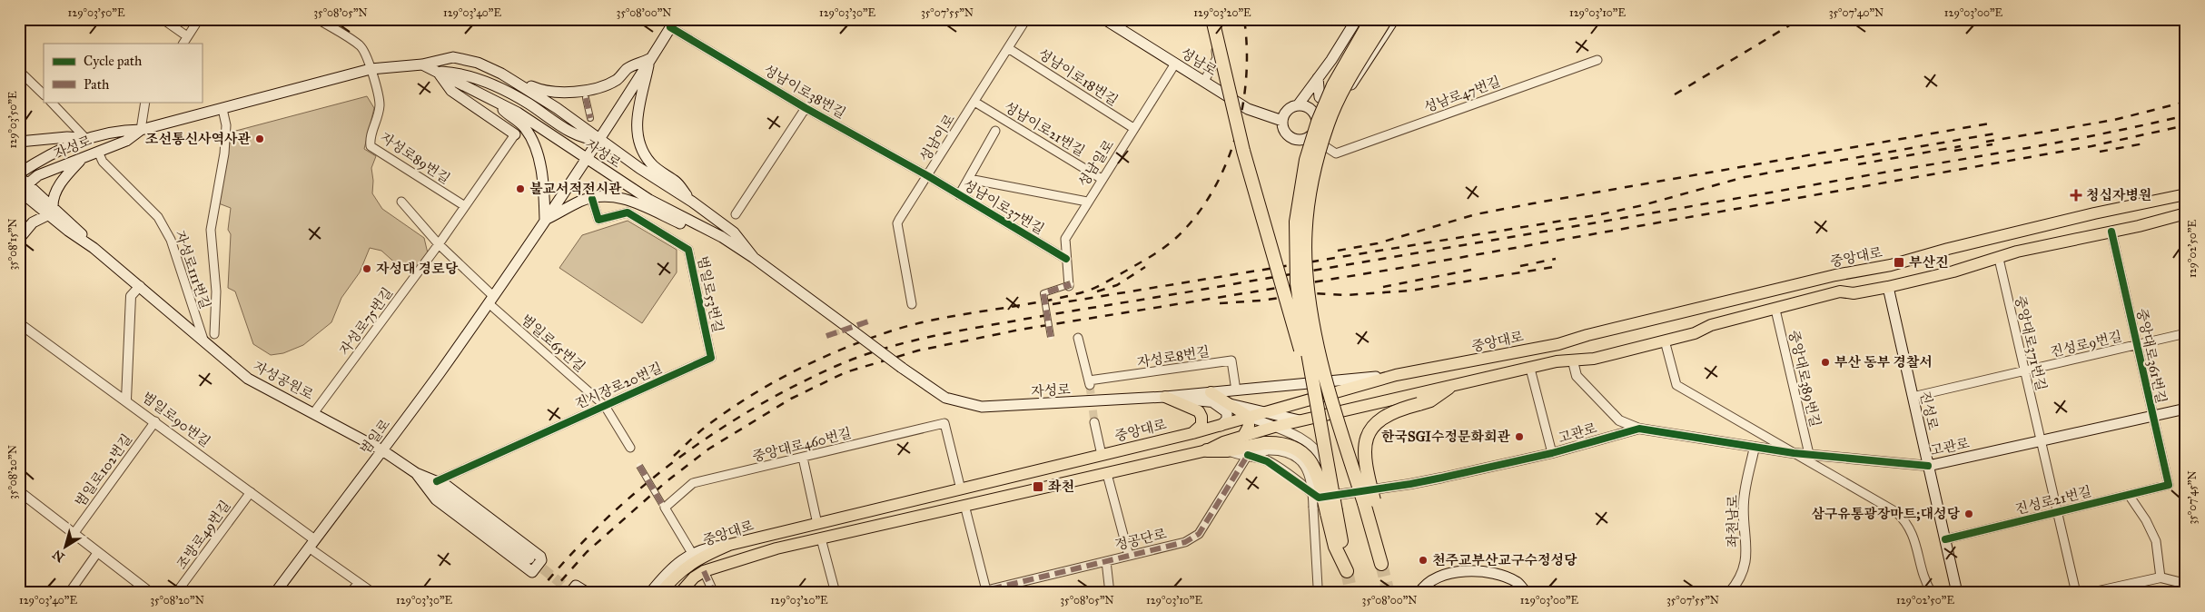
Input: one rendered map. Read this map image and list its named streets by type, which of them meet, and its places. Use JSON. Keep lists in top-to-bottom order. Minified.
{"streets":{"main road":["성남로","자성로","중앙대로","자성공원로","진성로","고관로","범일로"],"street":["성남이로18번길","성남이로38번길","성남로47번길","성남이로21번길","성남이로","자성로89번길","성남일로","성남이로37번길","자성로111번길","범일로53번길","자성로75번길","범일로65번길","중앙대로371번길","진성로9번길","중앙대로361번길","자성로8번길","중앙대로389번길","진시장로20번길","범일로90번길","중앙대로460번길","범일로102번길","진성로21번길","좌천남로","조방로49번길","정공단로"]},"crossings":[["성남로","성남로47번길"],["성남로","성남일로"],["성남이로18번길","성남이로"],["성남이로18번길","성남일로"],["성남이로38번길","성남이로"],["성남이로38번길","성남이로37번길"],["성남이로38번길","범일로"],["성남이로21번길","성남이로"],["성남이로21번길","성남일로"],["성남이로","성남이로37번길"],["자성로","자성로89번길"],["자성로","중앙대로"],["자성로","자성로111번길"],["자성로","자성로8번길"],["자성로","자성공원로"],["자성로","범일로"],["자성로89번길","자성로75번길"],["성남일로","성남이로37번길"],["중앙대로","중앙대로371번길"],["중앙대로","중앙대로361번길"],["중앙대로","중앙대로389번길"],["중앙대로","진성로"],["중앙대로","중앙대로460번길"],["자성로111번길","자성공원로"],["범일로53번길","진시장로20번길"],["자성로75번길","자성공원로"],["범일로65번길","진시장로20번길"],["범일로65번길","범일로"],["중앙대로371번길","진성로9번길"],["중앙대로371번길","고관로"],["중앙대로371번길","진성로21번길"],["진성로9번길","중앙대로361번길"],["진성로9번길","진성로"],["중앙대로361번길","고관로"],["중앙대로361번길","진성로21번길"],["중앙대로389번길","고관로"],["자성공원로","범일로"],["진성로","고관로"],["진성로","진성로21번길"],["범일로90번길","범일로"],["범일로90번길","범일로102번길"],["범일로90번길","조방로49번길"],["고관로","좌천남로"],["고관로","정공단로"]],"places":{"other":["조선통신사역사관","불교서적전시관","자성대 경로당","부산 동부 경찰서","한국SGI수정문화회관","삼구유통광장마트;대성당","천주교부산교구수정성당"],"health":["청십자병원"],"transit":["부산진","좌천"]},"legend":["Cycle path","Path"],"north":"bottom left","coordinates":["129°03'50\"E","35°08'05\"N","129°03'40\"E","35°08'00\"N","129°03'30\"E","35°07'55\"N","129°03'20\"E","129°03'10\"E","35°07'40\"N","129°03'00\"E","35°08'15\"N","129°02'50\"E","35°08'20\"N","35°07'45\"N"]}
